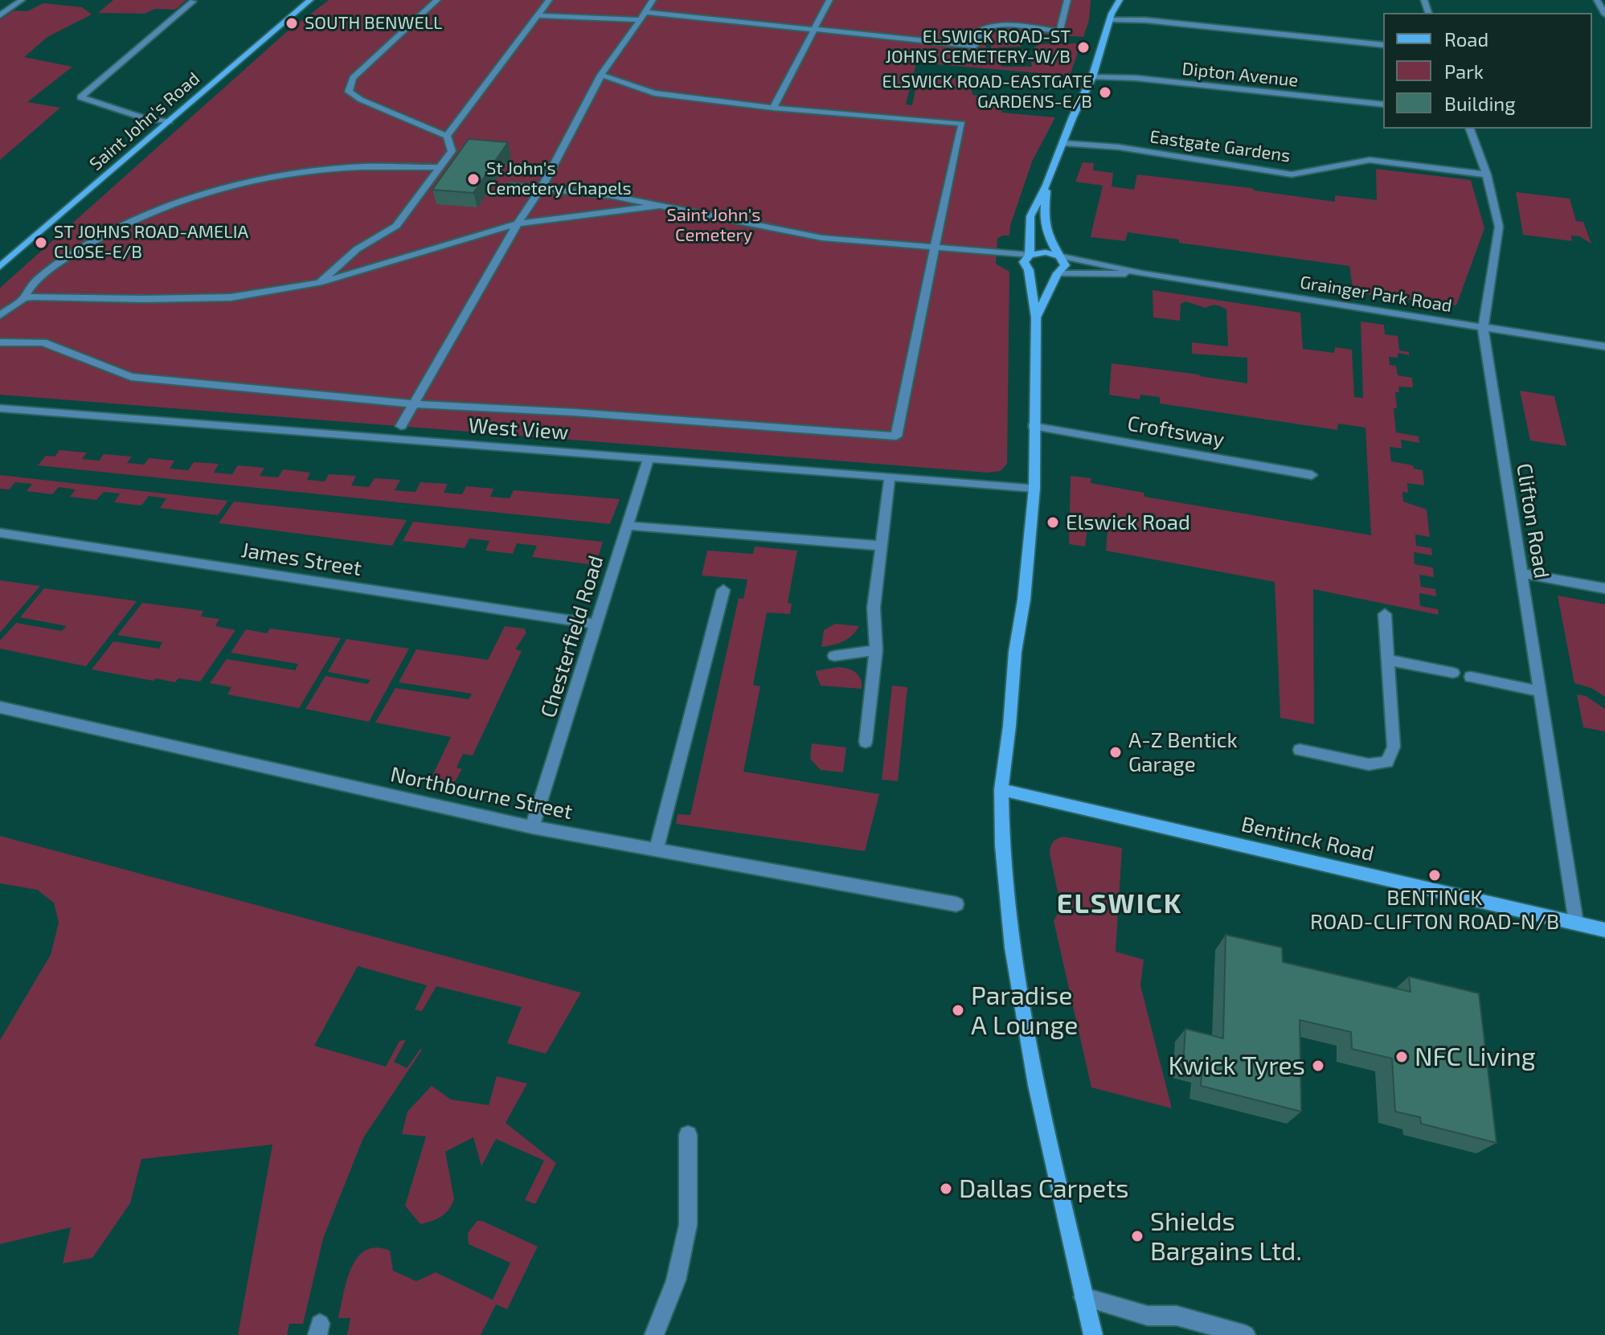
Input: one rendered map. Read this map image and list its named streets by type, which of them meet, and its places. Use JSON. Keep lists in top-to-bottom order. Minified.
{"streets":{"main road":["Saint John's Road","Bentinck Road"],"street":["Dipton Avenue","Eastgate Gardens","Grainger Park Road","West View","Croftsway","Clifton Road","James Street","Chesterfield Road","Northbourne Street"]},"crossings":[["Eastgate Gardens","Clifton Road"],["Grainger Park Road","Clifton Road"],["West View","Chesterfield Road"],["Clifton Road","Bentinck Road"],["James Street","Chesterfield Road"],["Chesterfield Road","Northbourne Street"]],"districts":["ELSWICK"],"parks":["Saint John's Cemetery"],"places":["SOUTH BENWELL","ELSWICK ROAD-ST JOHNS CEMETERY-W/B","ELSWICK ROAD-EASTGATE GARDENS-E/B","St John's Cemetery Chapels","ST JOHNS ROAD-AMELIA CLOSE-E/B","Elswick Road","A-Z Bentick Garage","BENTINCK ROAD-CLIFTON ROAD-N/B","Paradise A Lounge","NFC Living","Kwick Tyres","Dallas Carpets","Shields Bargains Ltd."],"legend":["Road","Park","Building"]}
